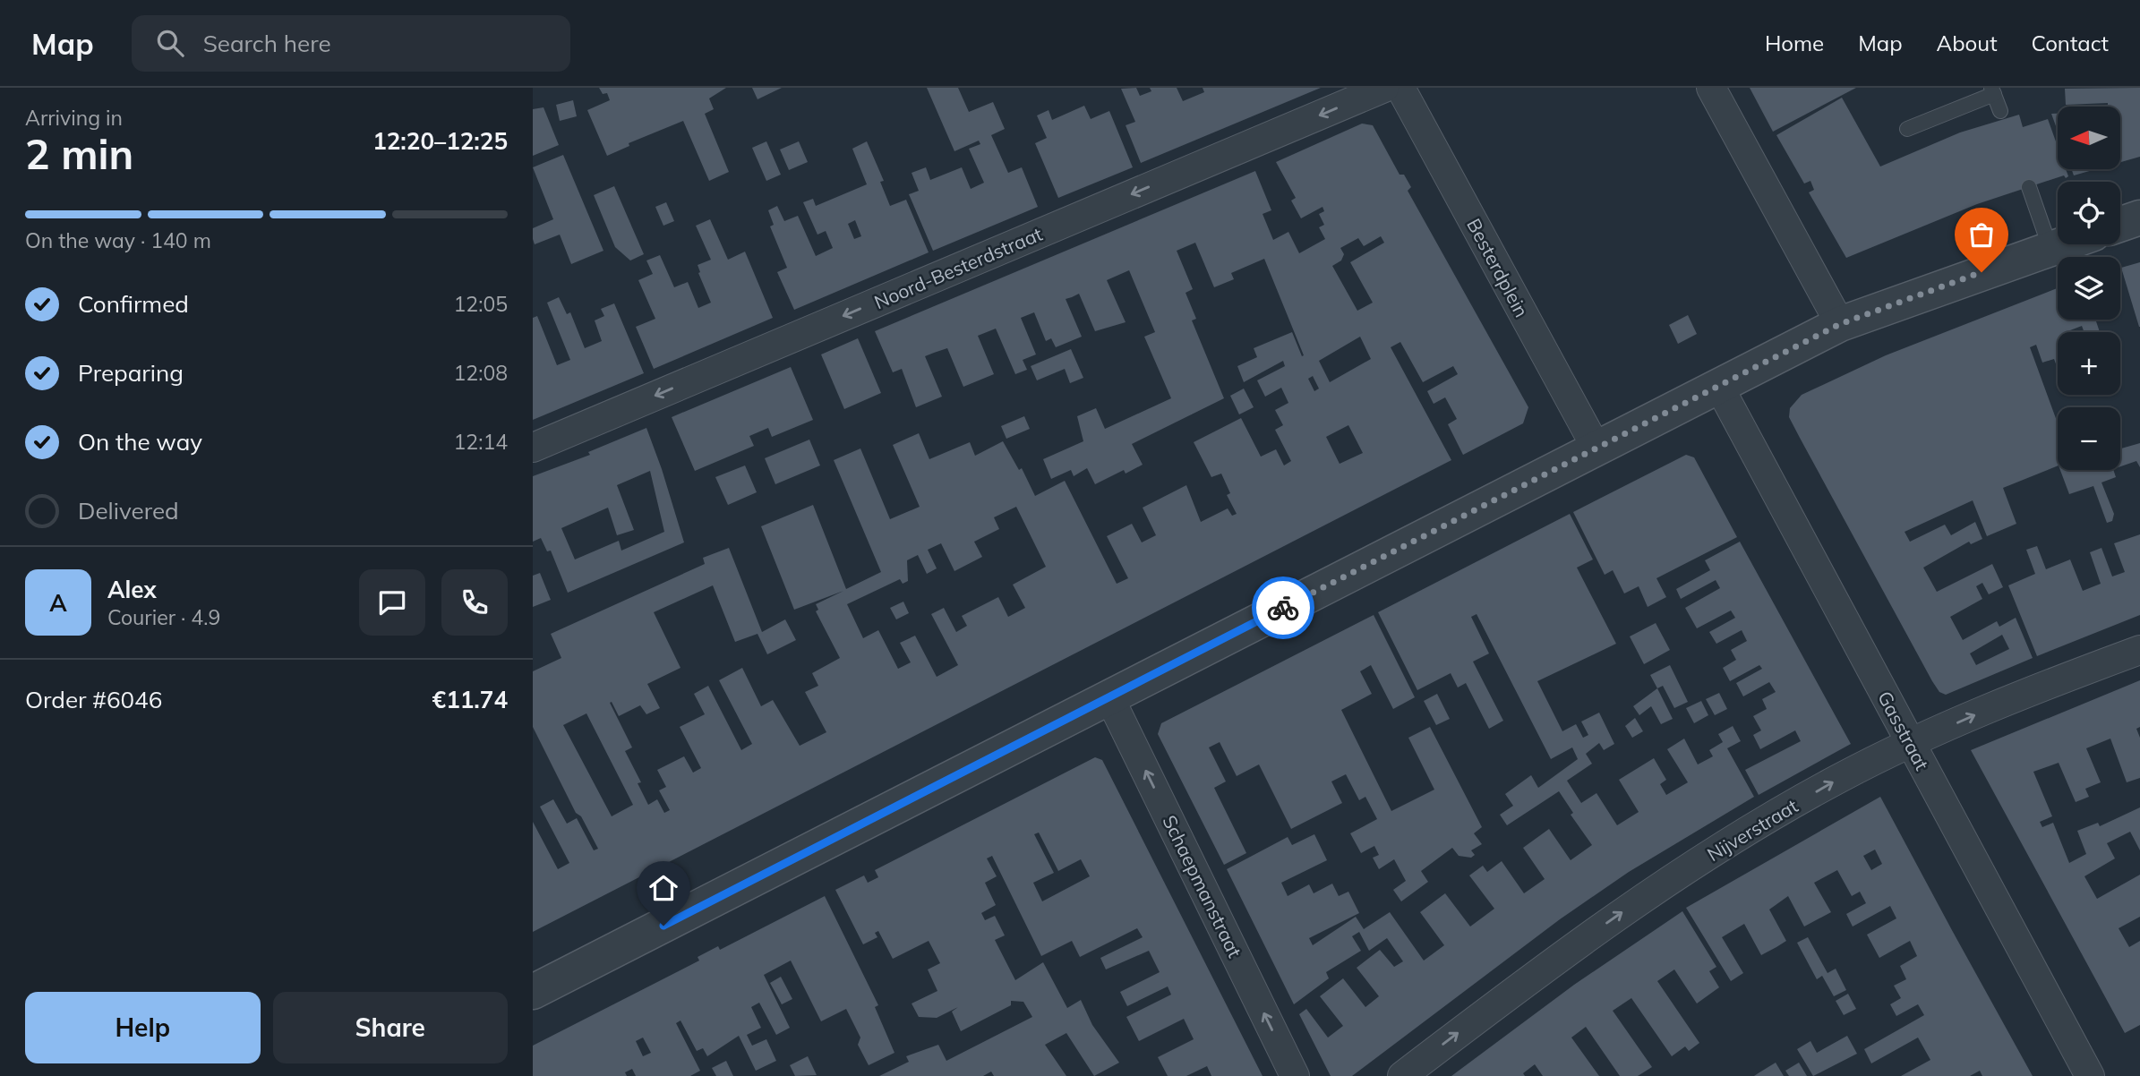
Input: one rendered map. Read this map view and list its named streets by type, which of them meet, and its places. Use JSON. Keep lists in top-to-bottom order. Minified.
{"streets":{"street":["Noord-Besterdstraat","Besterdplein","Gasstraat","Nijverstraat","Schaepmanstraat"]},"crossings":[["Gasstraat","Nijverstraat"]],"one_way":["Noord-Besterdstraat","Nijverstraat","Schaepmanstraat"],"north":"left","page":{"header":"Map","search":"Search here","nav":["Home","Map","About","Contact"],"heading":["2 min","Arriving in","12:20–12:25"],"panel":["Alex","Courier · 4.9","Order #6046","€11.74"],"map_buttons":["+","−"],"bar":"On the way · 140 m","list":[["Confirmed","12:05"],["Preparing","12:08"],["On the way","12:14"],"Delivered"],"round":"A","buttons":["Help","Share"]}}
